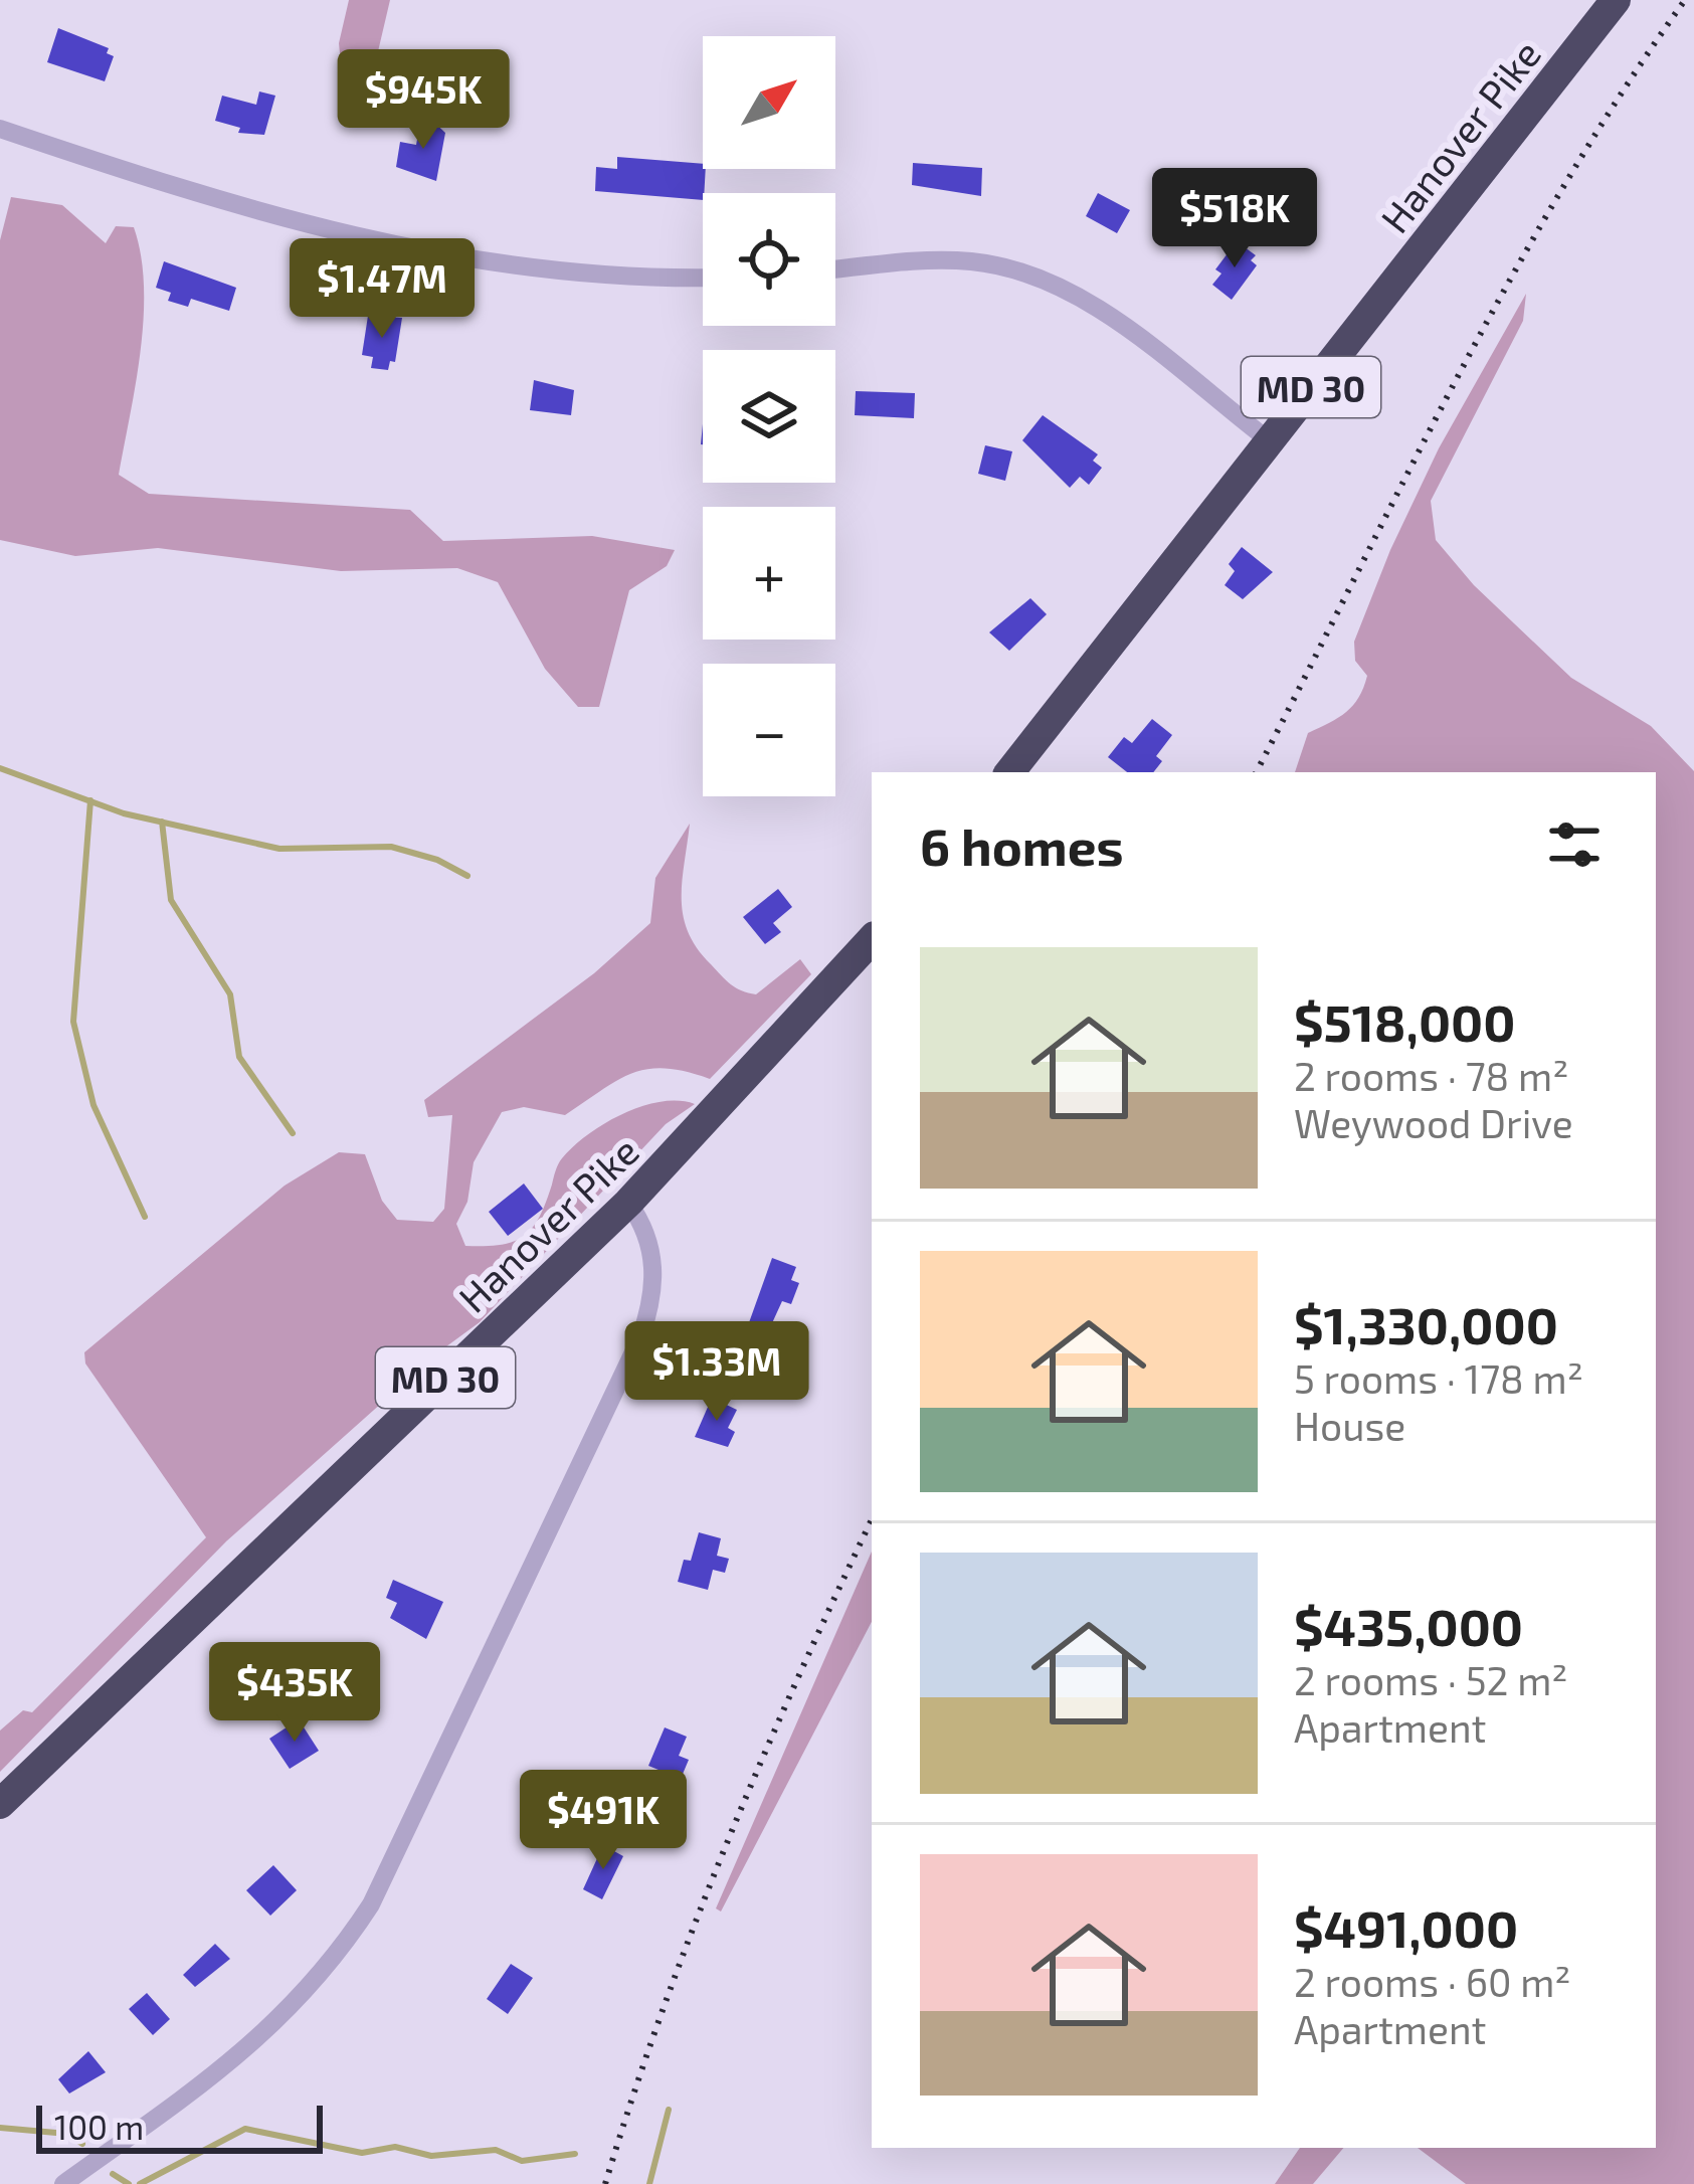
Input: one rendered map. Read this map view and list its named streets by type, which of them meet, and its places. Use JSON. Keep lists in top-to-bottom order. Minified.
{"streets":{"highway":["Hanover Pike","MD 30"]},"scale_bar":"100 m","north":"top right","page":{"map_buttons":["+","−"],"price":["$945K","$518K","$1.47M","$1.33M","$435K","$491K"],"heading":"6 homes","list":[{"name":"$518,000","note":"2 rooms · 78 m² · Weywood Drive"},{"name":"$1,330,000","note":"5 rooms · 178 m² · House"},{"name":"$435,000","note":"2 rooms · 52 m² · Apartment"},{"name":"$491,000","note":"2 rooms · 60 m² · Apartment"}],"scale":"100 m"}}
